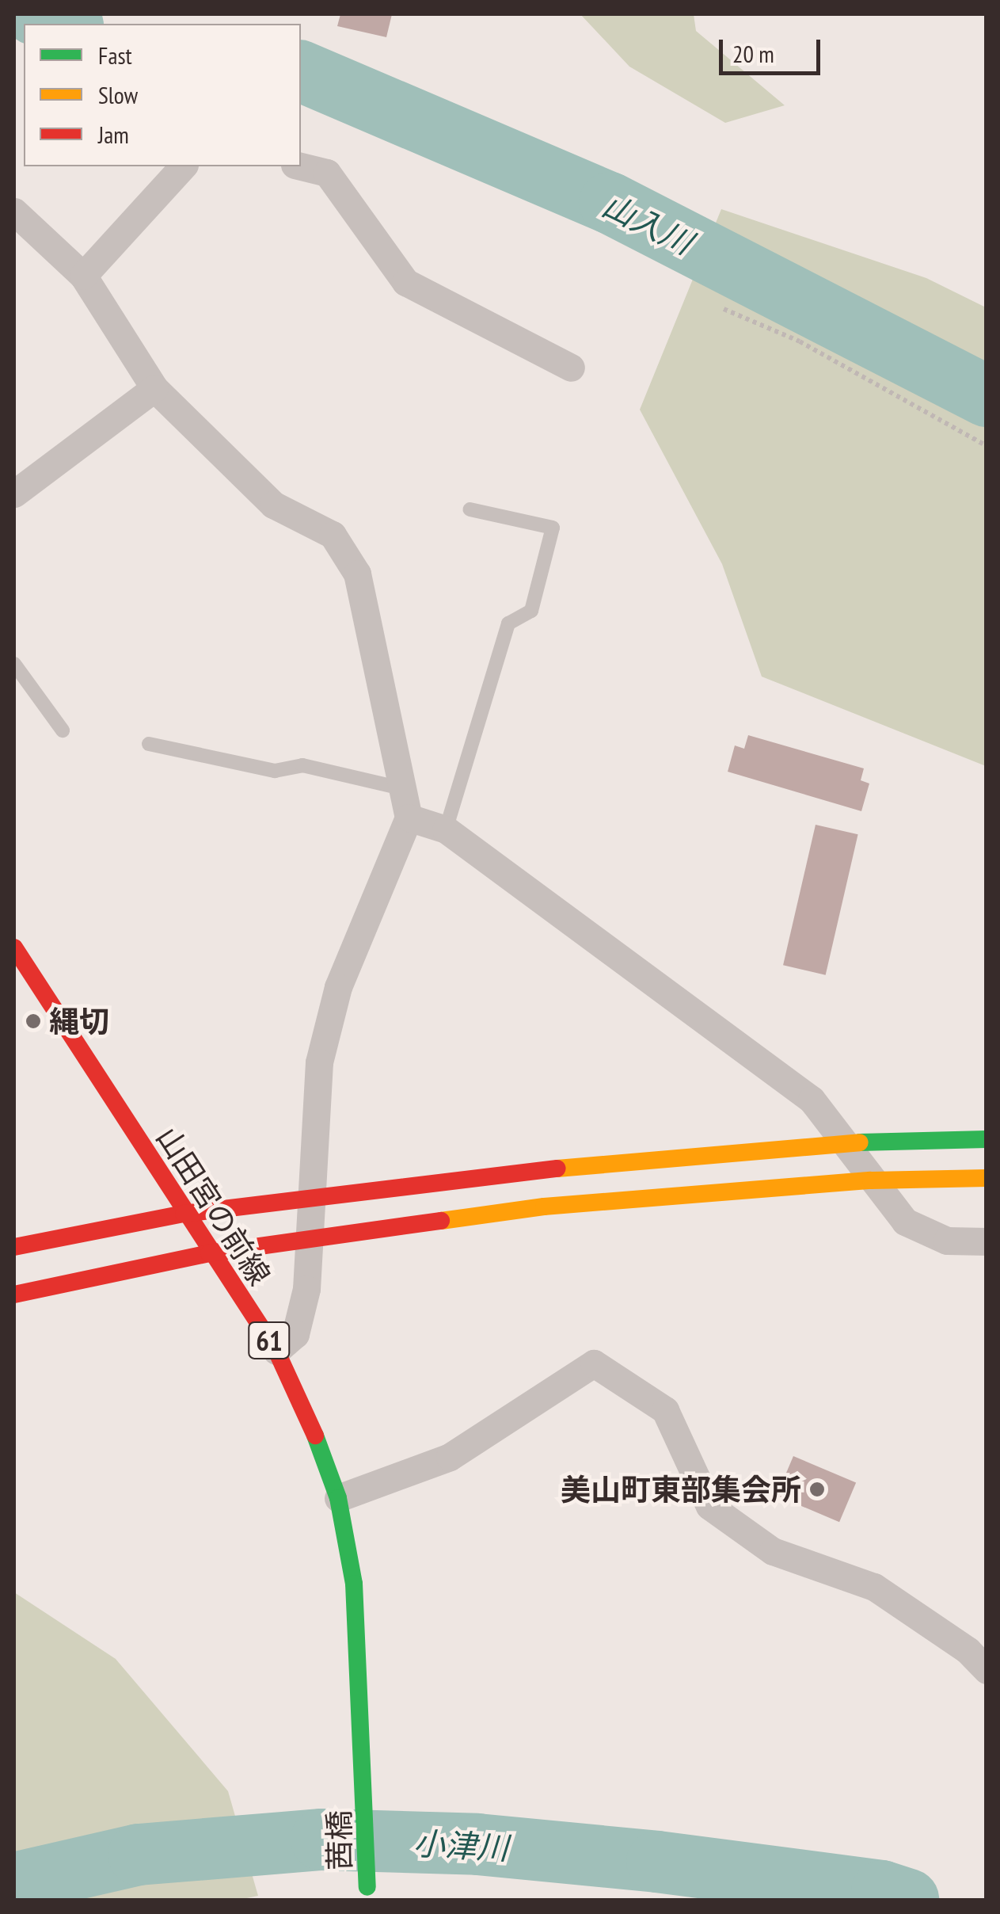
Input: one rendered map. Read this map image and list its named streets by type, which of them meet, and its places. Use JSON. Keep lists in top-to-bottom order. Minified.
{"streets":{"street":["山田宮の前線","61","茜橋"]},"crossings":[["山田宮の前線","茜橋"]],"water":["山入川","小津川"],"places":["縄切","美山町東部集会所"],"legend":["Fast","Slow","Jam"],"scale_bar":"20 m"}
